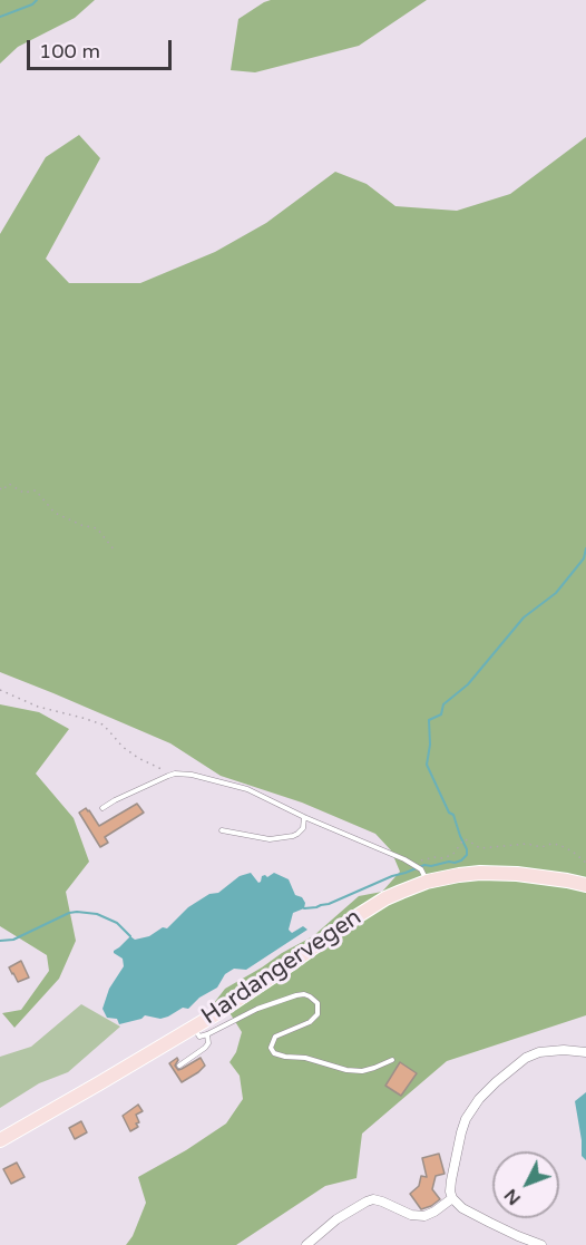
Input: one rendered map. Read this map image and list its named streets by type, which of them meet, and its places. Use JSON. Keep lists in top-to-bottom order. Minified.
{"streets":{"main road":["Hardangervegen"]},"scale_bar":"100 m","north":"bottom left"}
